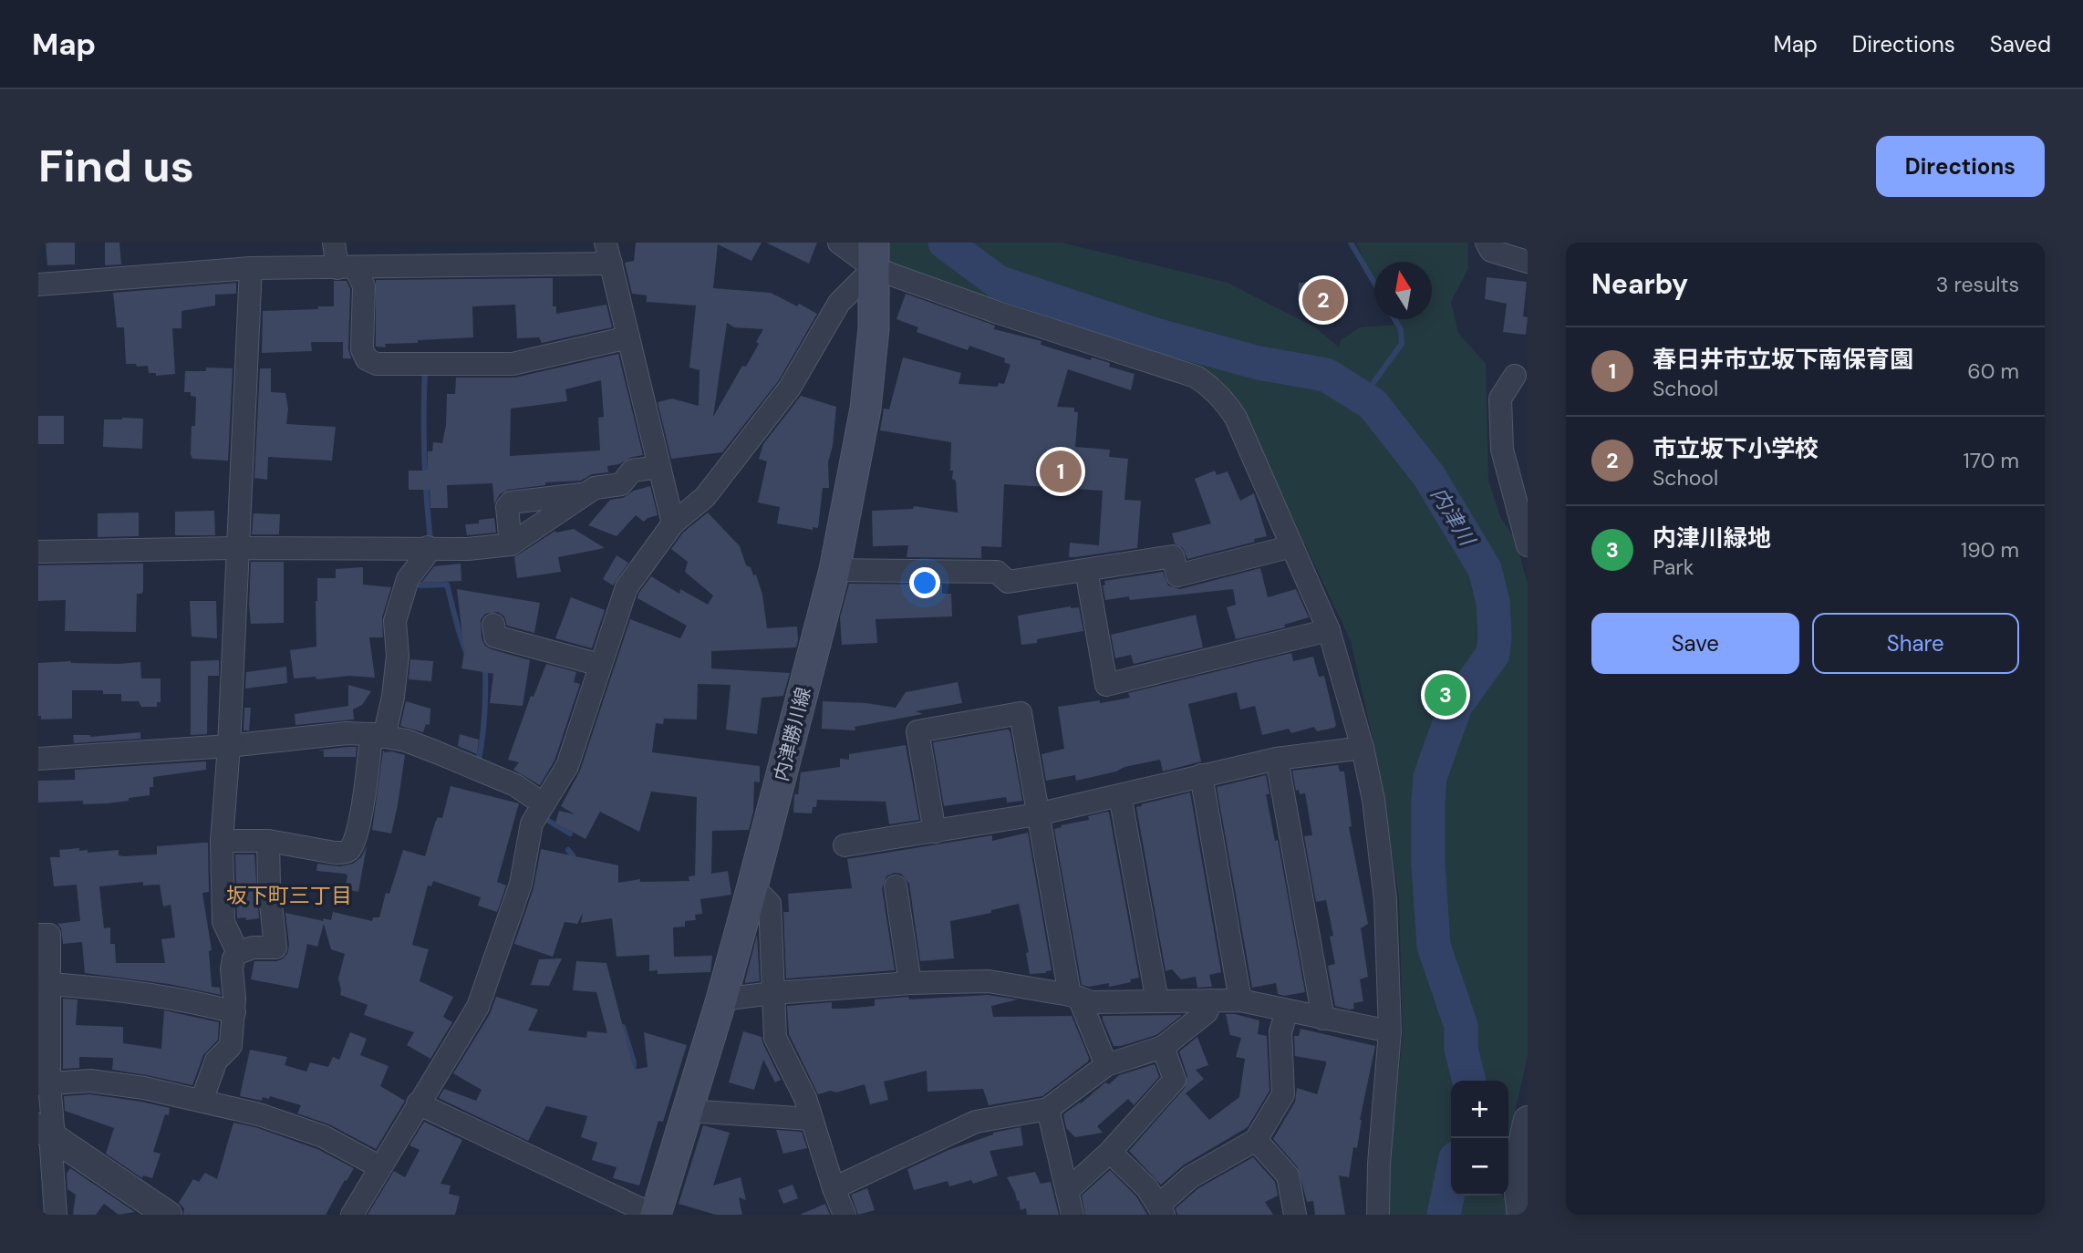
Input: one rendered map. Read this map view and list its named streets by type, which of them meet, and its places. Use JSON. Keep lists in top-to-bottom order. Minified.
{"streets":{"main road":["内津勝川線"]},"districts":["坂下町三丁目"],"water":["内津川"],"north":"top","page":{"header":"Map","nav":["Map","Directions","Saved"],"buttons":["Directions",["Save","Share"]],"title":"Find us","heading":["Nearby","3 results"],"pins":["2","1","3"],"list":[{"mark":"1","name":"春日井市立坂下南保育園","note":"School","value":"60 m"},{"mark":"2","name":"市立坂下小学校","note":"School","value":"170 m"},{"mark":"3","name":"内津川緑地","note":"Park","value":"190 m"}],"map_buttons":["+","−"]}}
